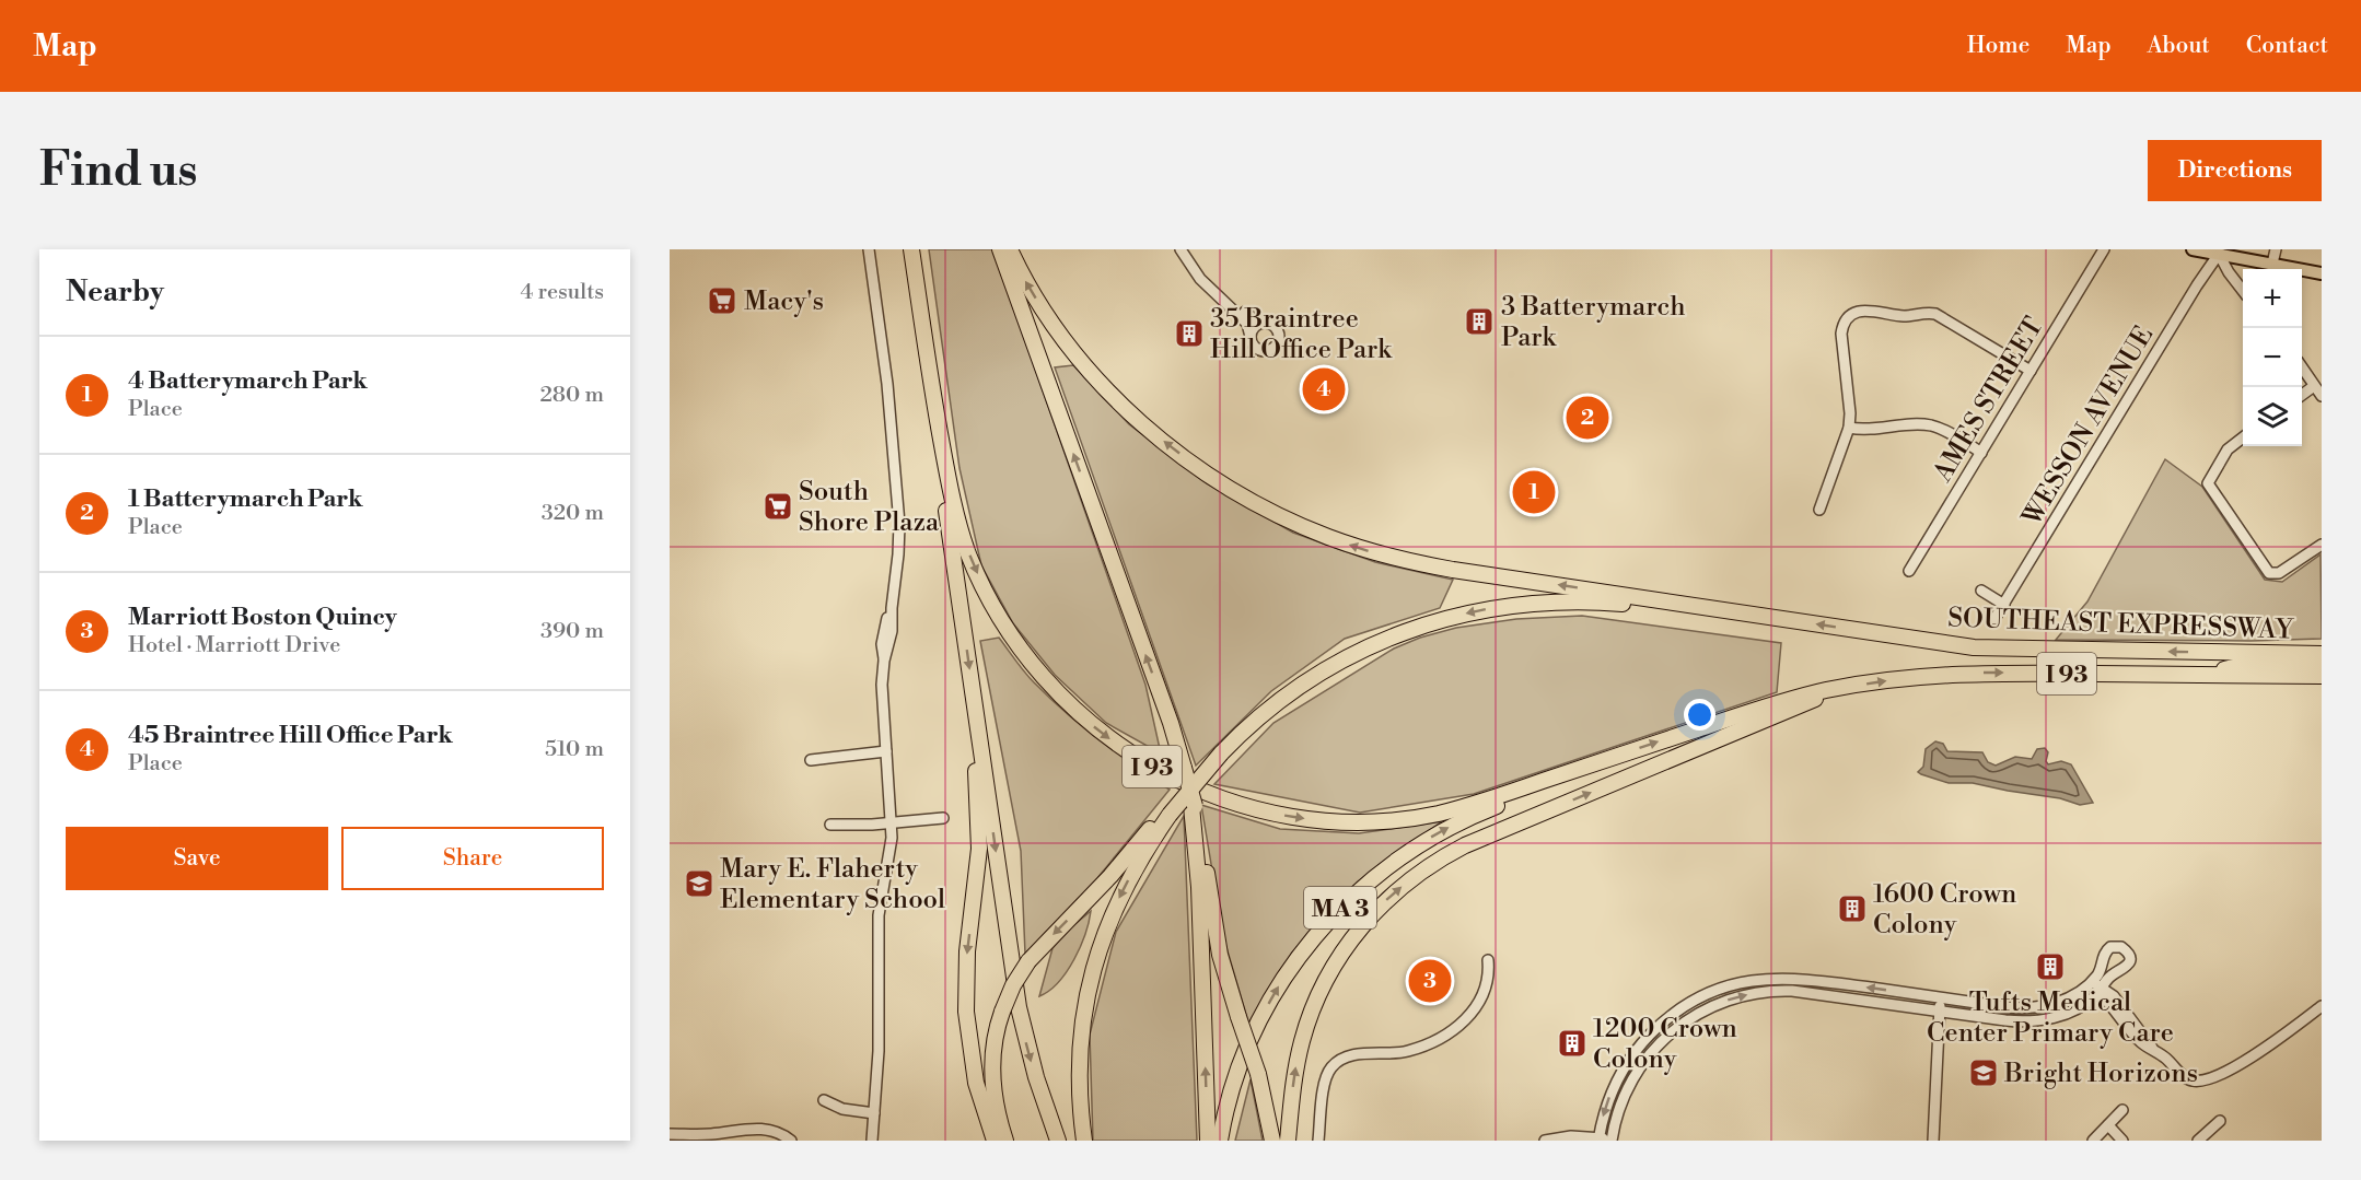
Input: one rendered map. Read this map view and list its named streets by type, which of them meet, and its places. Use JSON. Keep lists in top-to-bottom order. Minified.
{"streets":{"highway":["SOUTHEAST EXPRESSWAY","I 93","MA 3"],"street":["AMES STREET","WESSON AVENUE"]},"crossings":[["SOUTHEAST EXPRESSWAY","I 93"],["SOUTHEAST EXPRESSWAY","MA 3"],["I 93","MA 3"]],"places":{"supermarket":["Macy's","South Shore Plaza"],"building":["3 Batterymarch Park","35 Braintree Hill Office Park","1600 Crown Colony","Tufts Medical Center Primary Care","1200 Crown Colony"],"school or university":["Mary E. Flaherty Elementary School","Bright Horizons"]},"page":{"header":"Map","nav":["Home","Map","About","Contact"],"buttons":["Directions",["Save","Share"]],"title":"Find us","heading":["Nearby","4 results"],"map_buttons":["+","−"],"list":[{"mark":"1","name":"4 Batterymarch Park","note":"Place","value":"280 m"},{"mark":"2","name":"1 Batterymarch Park","note":"Place","value":"320 m"},{"mark":"3","name":"Marriott Boston Quincy","note":"Hotel · Marriott Drive","value":"390 m"},{"mark":"4","name":"45 Braintree Hill Office Park","note":"Place","value":"510 m"}],"pins":["4","2","1","3"]}}
